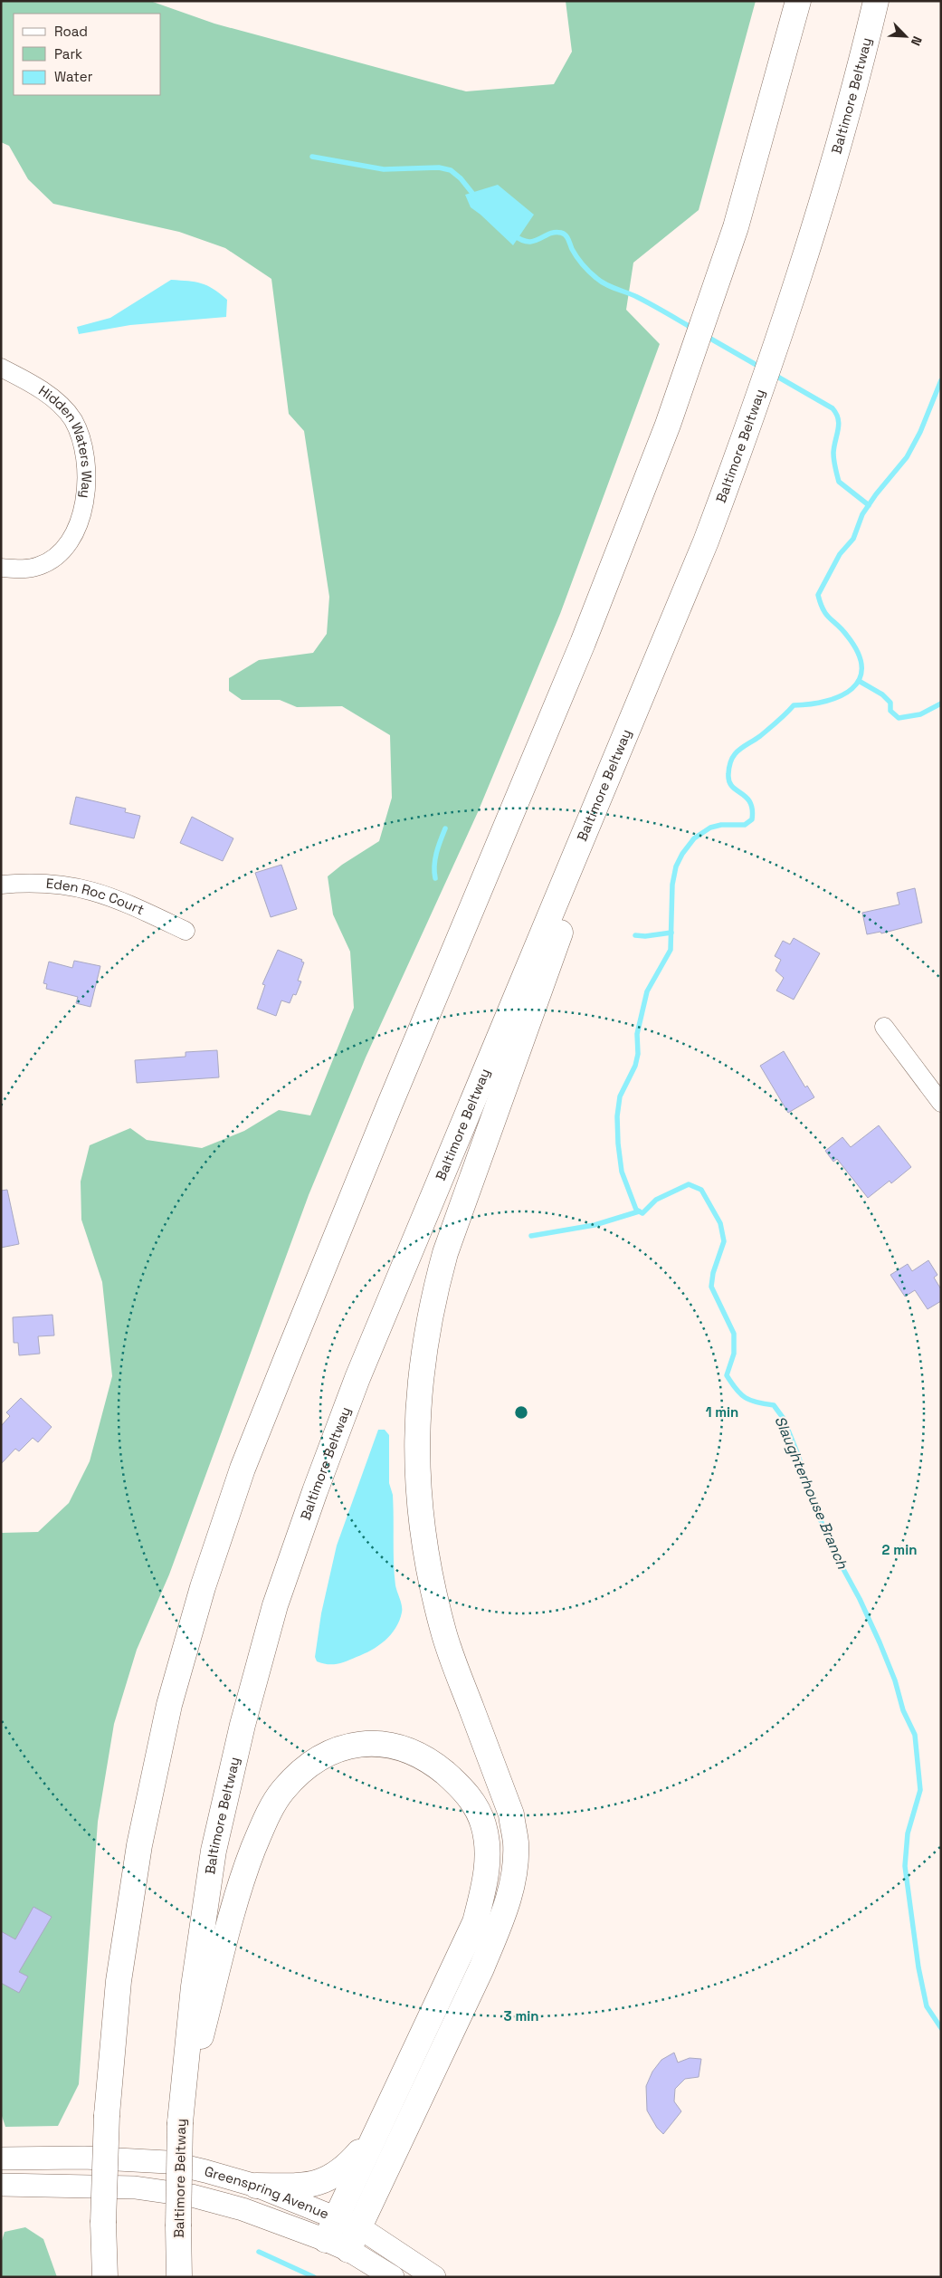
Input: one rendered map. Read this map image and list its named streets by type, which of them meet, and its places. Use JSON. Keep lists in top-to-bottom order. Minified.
{"streets":{"highway":["Baltimore Beltway"],"main road":["Greenspring Avenue"],"street":["Hidden Waters Way","Eden Roc Court"]},"water":["Slaughterhouse Branch"],"legend":["Road","Park","Water"],"north":"bottom right","rings":["1 min","2 min","3 min"]}
